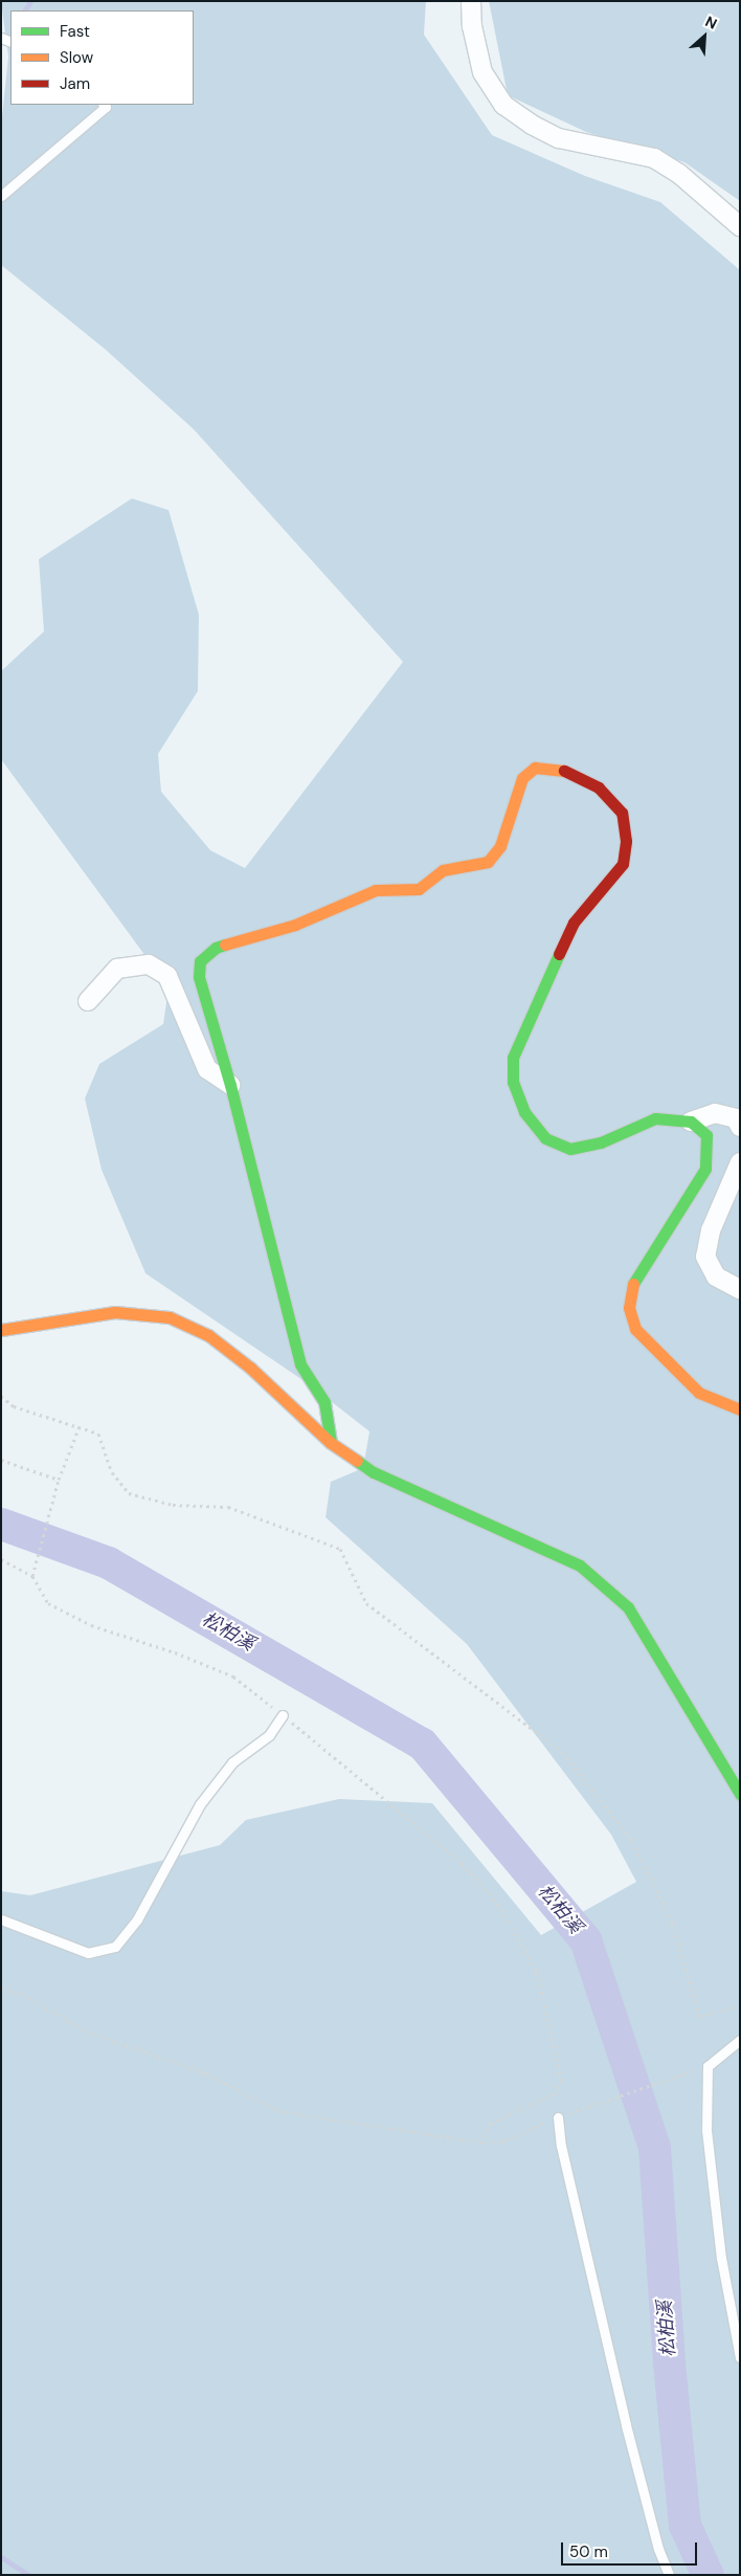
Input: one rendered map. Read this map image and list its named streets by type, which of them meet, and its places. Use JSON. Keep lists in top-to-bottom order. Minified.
{"water":["松柏溪"],"legend":["Fast","Slow","Jam"],"scale_bar":"50 m","north":"top right"}
